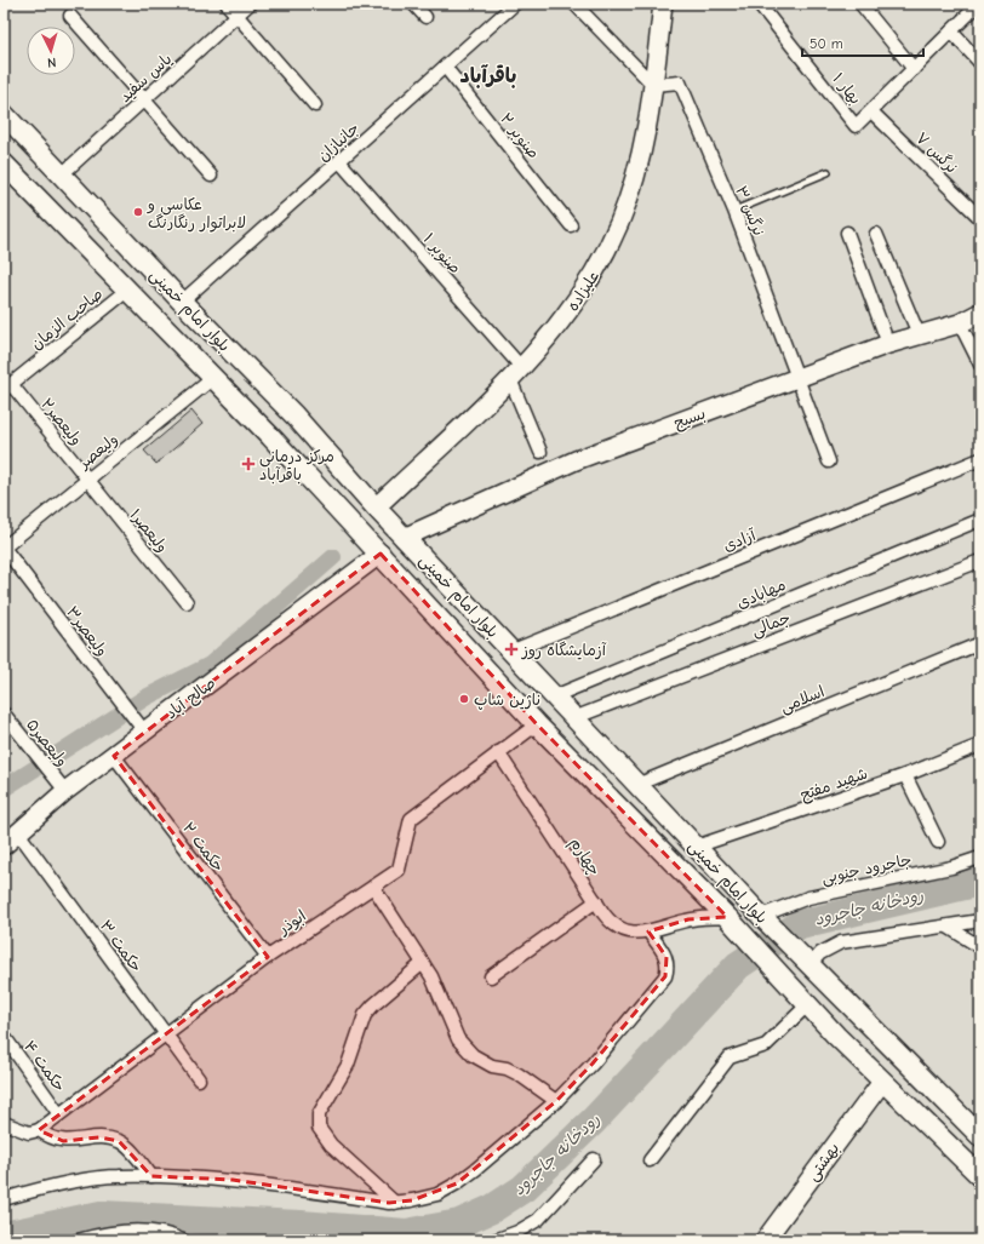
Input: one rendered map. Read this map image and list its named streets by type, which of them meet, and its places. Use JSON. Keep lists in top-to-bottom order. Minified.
{"streets":{"main road":["بلوار امام خمینی"],"street":["یاس سفید","بهار ۱","صنوبر ۲","جانبازان","نرگس ۷","نرگس ۳","صنوبر ۱","علیزاده","صاحب الزمان","بسیج","ولیعصر۲","ولیعصر","ولیعصر۱","آزادی","مهابادی","جمالی","ولیعصر۳","صالح آباد","اسلامی","ولیعصر۵","شهید مفتح","حکمت ۲","چهارم","جاجرود جنوبی","ابوذر","حکمت ۳","حکمت ۴","بهشتی"]},"crossings":[["یاس سفید","بلوار امام خمینی"],["بهار ۱","نرگس ۷"],["صنوبر ۲","جانبازان"],["جانبازان","صنوبر ۱"],["جانبازان","بلوار امام خمینی"],["نرگس ۳","علیزاده"],["نرگس ۳","بسیج"],["صنوبر ۱","علیزاده"],["علیزاده","بلوار امام خمینی"],["بلوار امام خمینی","صاحب الزمان"],["بلوار امام خمینی","بسیج"],["بلوار امام خمینی","ولیعصر"],["بلوار امام خمینی","آزادی"],["بلوار امام خمینی","مهابادی"],["بلوار امام خمینی","جمالی"],["بلوار امام خمینی","صالح آباد"],["بلوار امام خمینی","اسلامی"],["بلوار امام خمینی","شهید مفتح"],["بلوار امام خمینی","چهارم"],["بلوار امام خمینی","جاجرود جنوبی"],["بلوار امام خمینی","ابوذر"],["بلوار امام خمینی","بهشتی"],["صاحب الزمان","ولیعصر۲"],["ولیعصر۲","ولیعصر"],["ولیعصر۲","ولیعصر۱"],["ولیعصر","ولیعصر۱"],["ولیعصر","ولیعصر۳"],["ولیعصر۳","صالح آباد"],["صالح آباد","ولیعصر۵"],["صالح آباد","حکمت ۲"],["صالح آباد","حکمت ۳"],["حکمت ۲","ابوذر"],["چهارم","ابوذر"],["ابوذر","حکمت ۳"],["ابوذر","حکمت ۴"]],"districts":["باقرآباد"],"water":["رودخانه جاجرود"],"places":{"other":["عکاسی و لابراتوار رنگارنگ","ناژین شاپ"],"health":["مرکز درمانی باقرآباد","آزمایشگاه روز"]},"scale_bar":"50 m","north":"bottom"}
